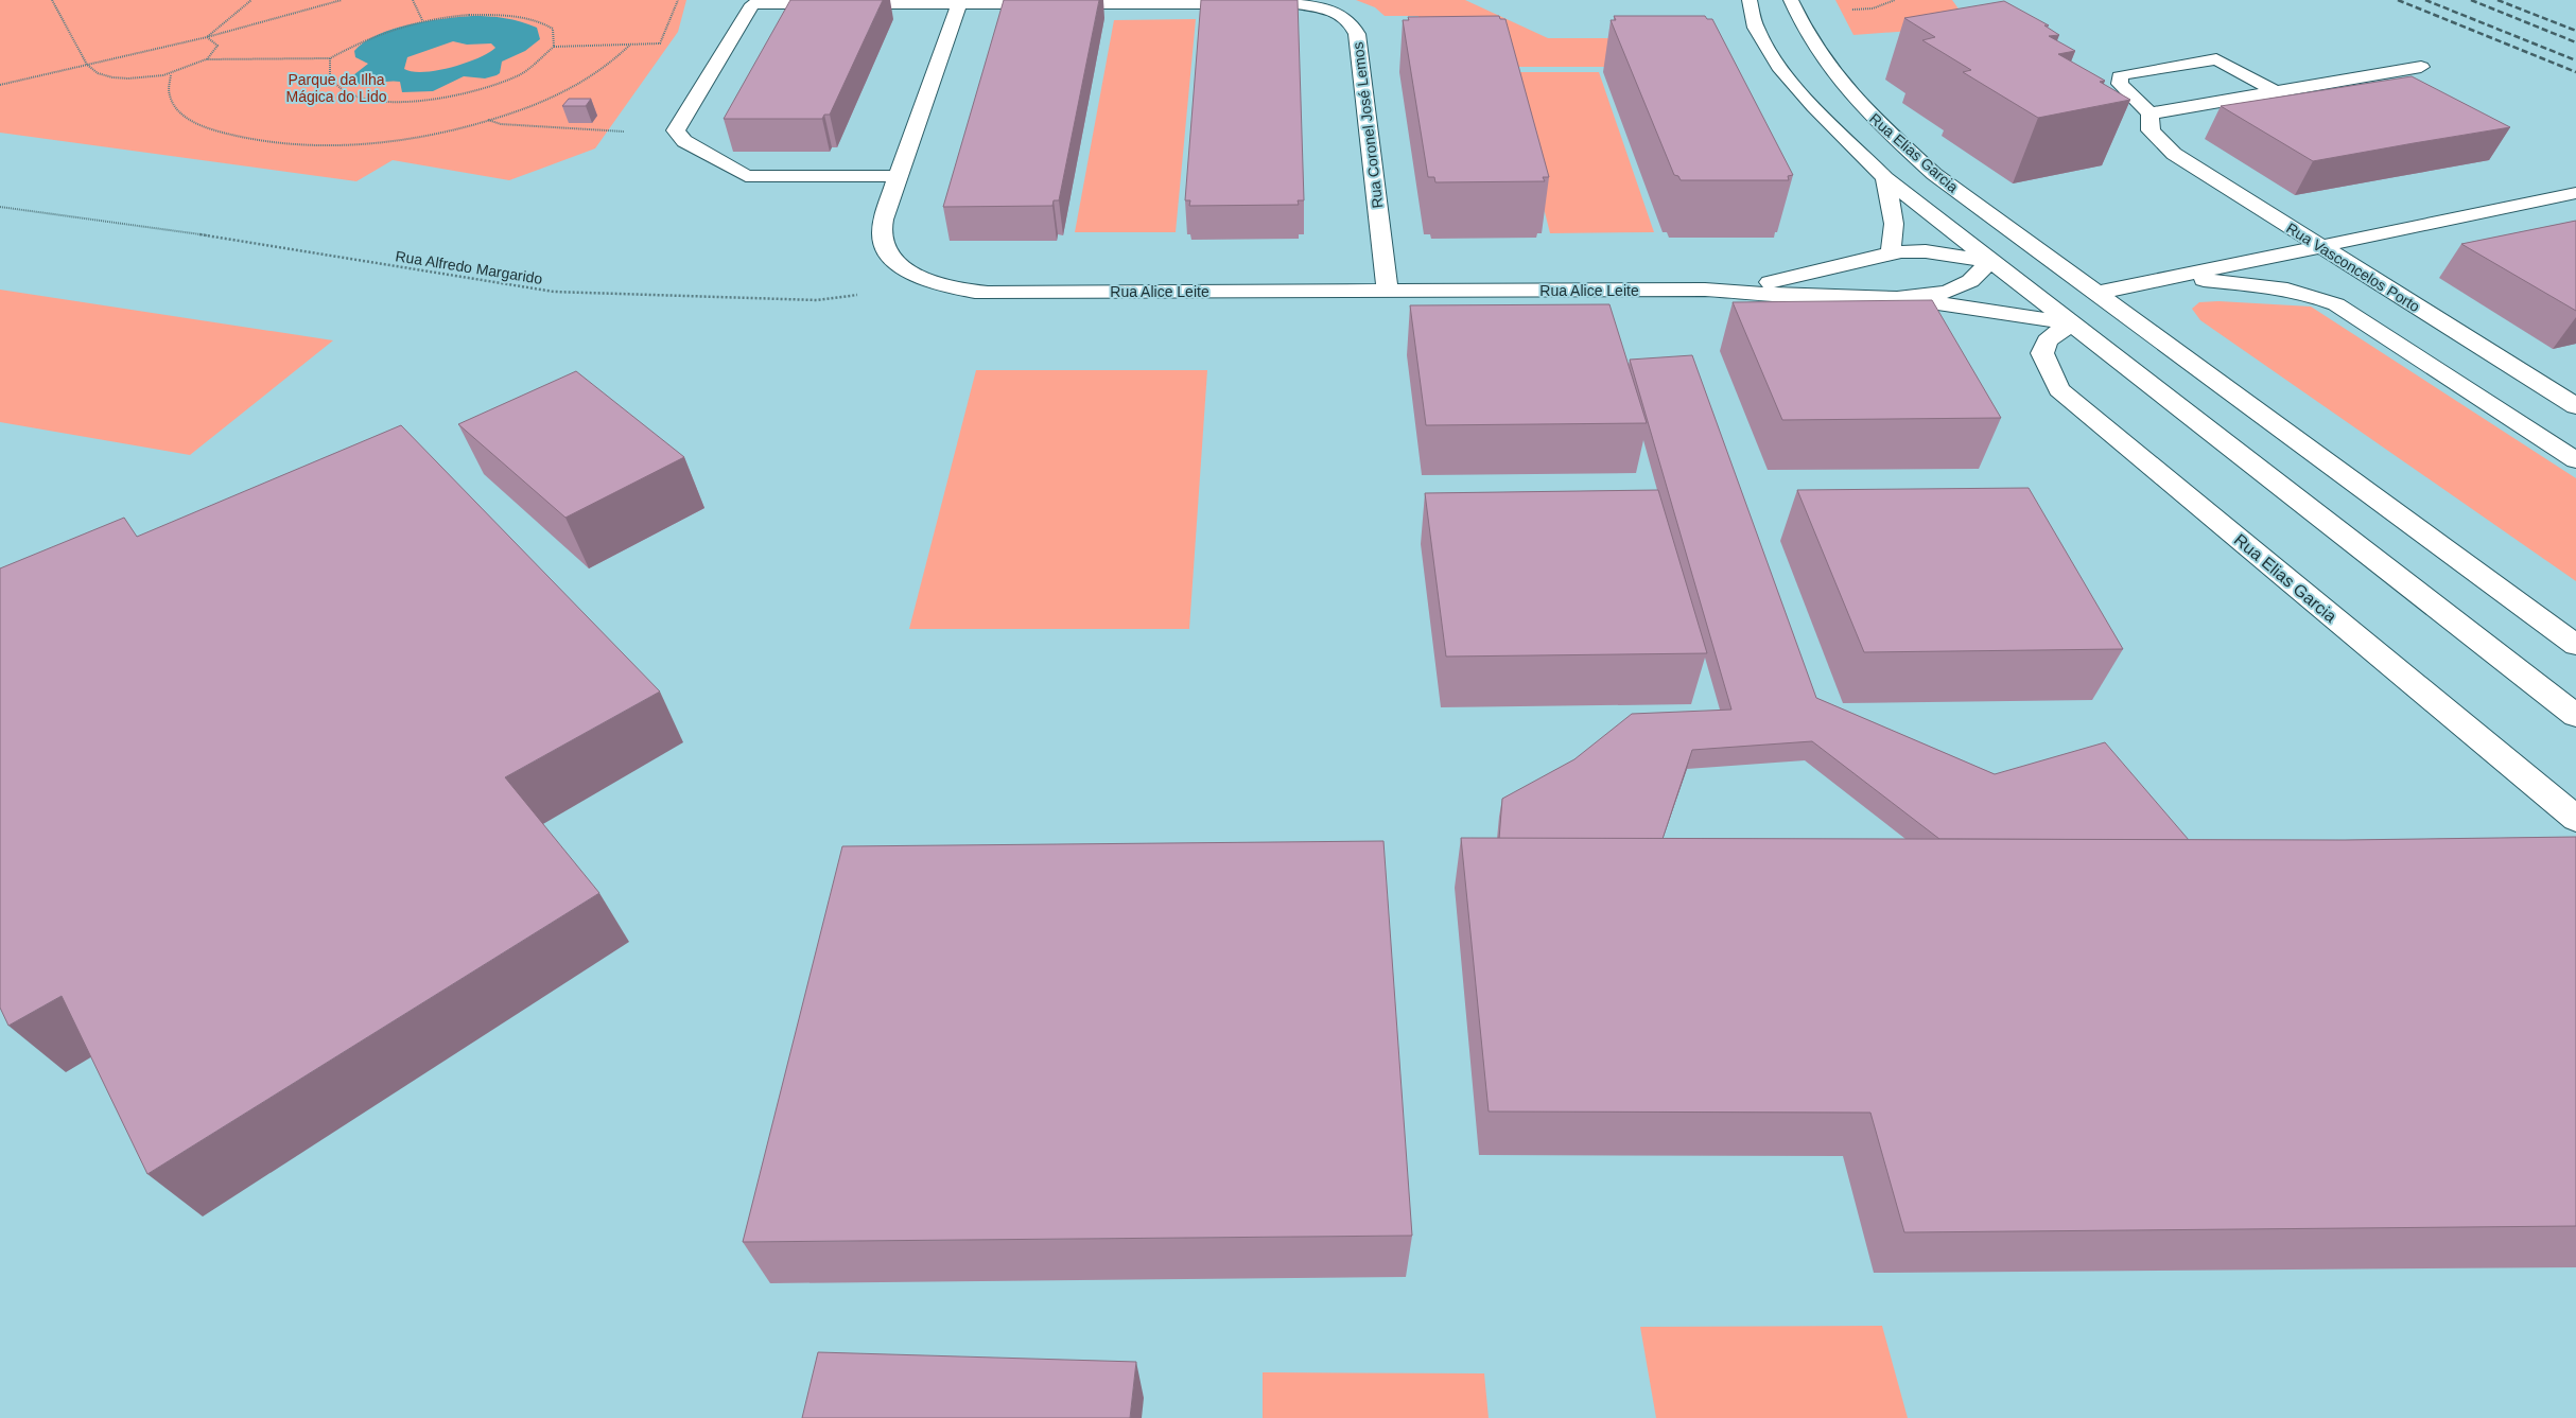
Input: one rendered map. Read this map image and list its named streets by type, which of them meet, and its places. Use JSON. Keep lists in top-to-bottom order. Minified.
{"streets":{"street":["Rua Coronel José Lemos","Rua Elias Garcia","Rua Vasconcelos Porto","Rua Alice Leite"],"path":["Rua Alfredo Margarido"]},"crossings":[["Rua Coronel José Lemos","Rua Alice Leite"],["Rua Elias Garcia","Rua Alice Leite"],["Rua Alfredo Margarido","Rua Alice Leite"]],"parks":["Parque da Ilha Mágica do Lido"]}
